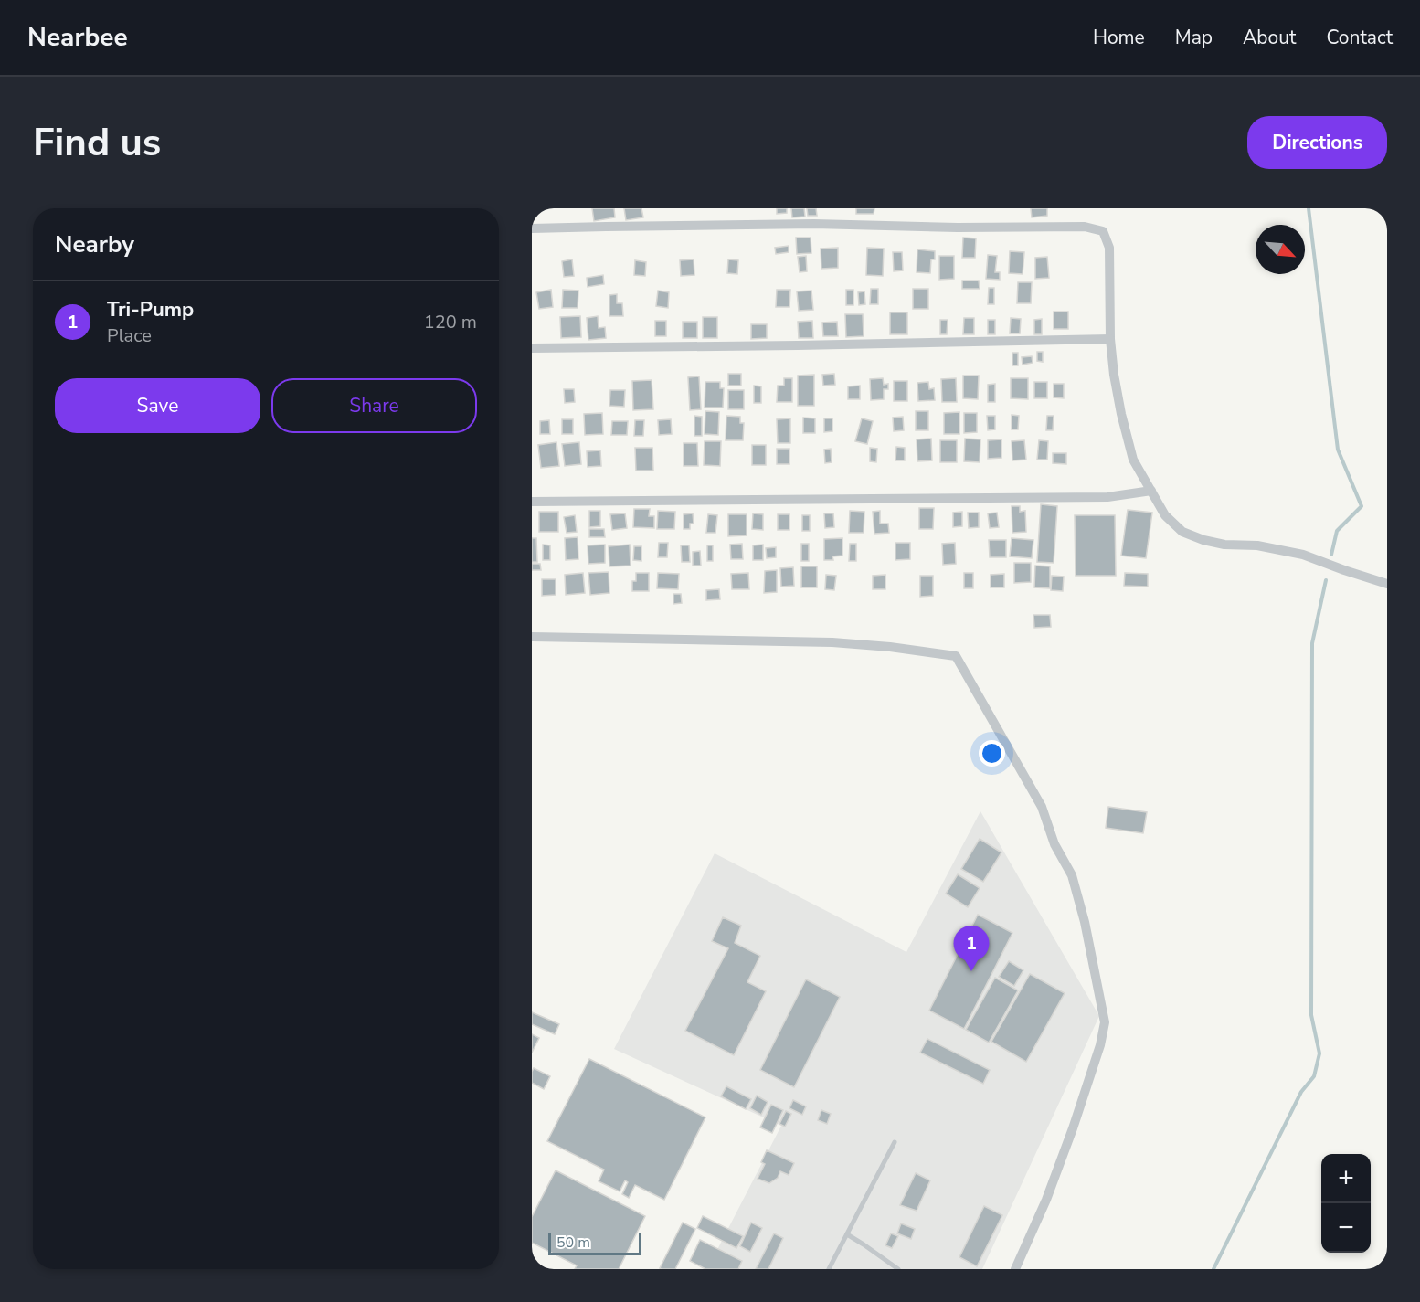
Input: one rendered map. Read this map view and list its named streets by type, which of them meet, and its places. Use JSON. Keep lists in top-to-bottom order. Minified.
{"scale_bar":"50 m","north":"bottom right","page":{"header":"Nearbee","nav":["Home","Map","About","Contact"],"buttons":["Directions",["Save","Share"]],"title":"Find us","heading":"Nearby","list":[{"mark":"1","name":"Tri-Pump","note":"Place","value":"120 m"}],"pins":"1","map_buttons":["+","−"],"scale":"50 m"}}
